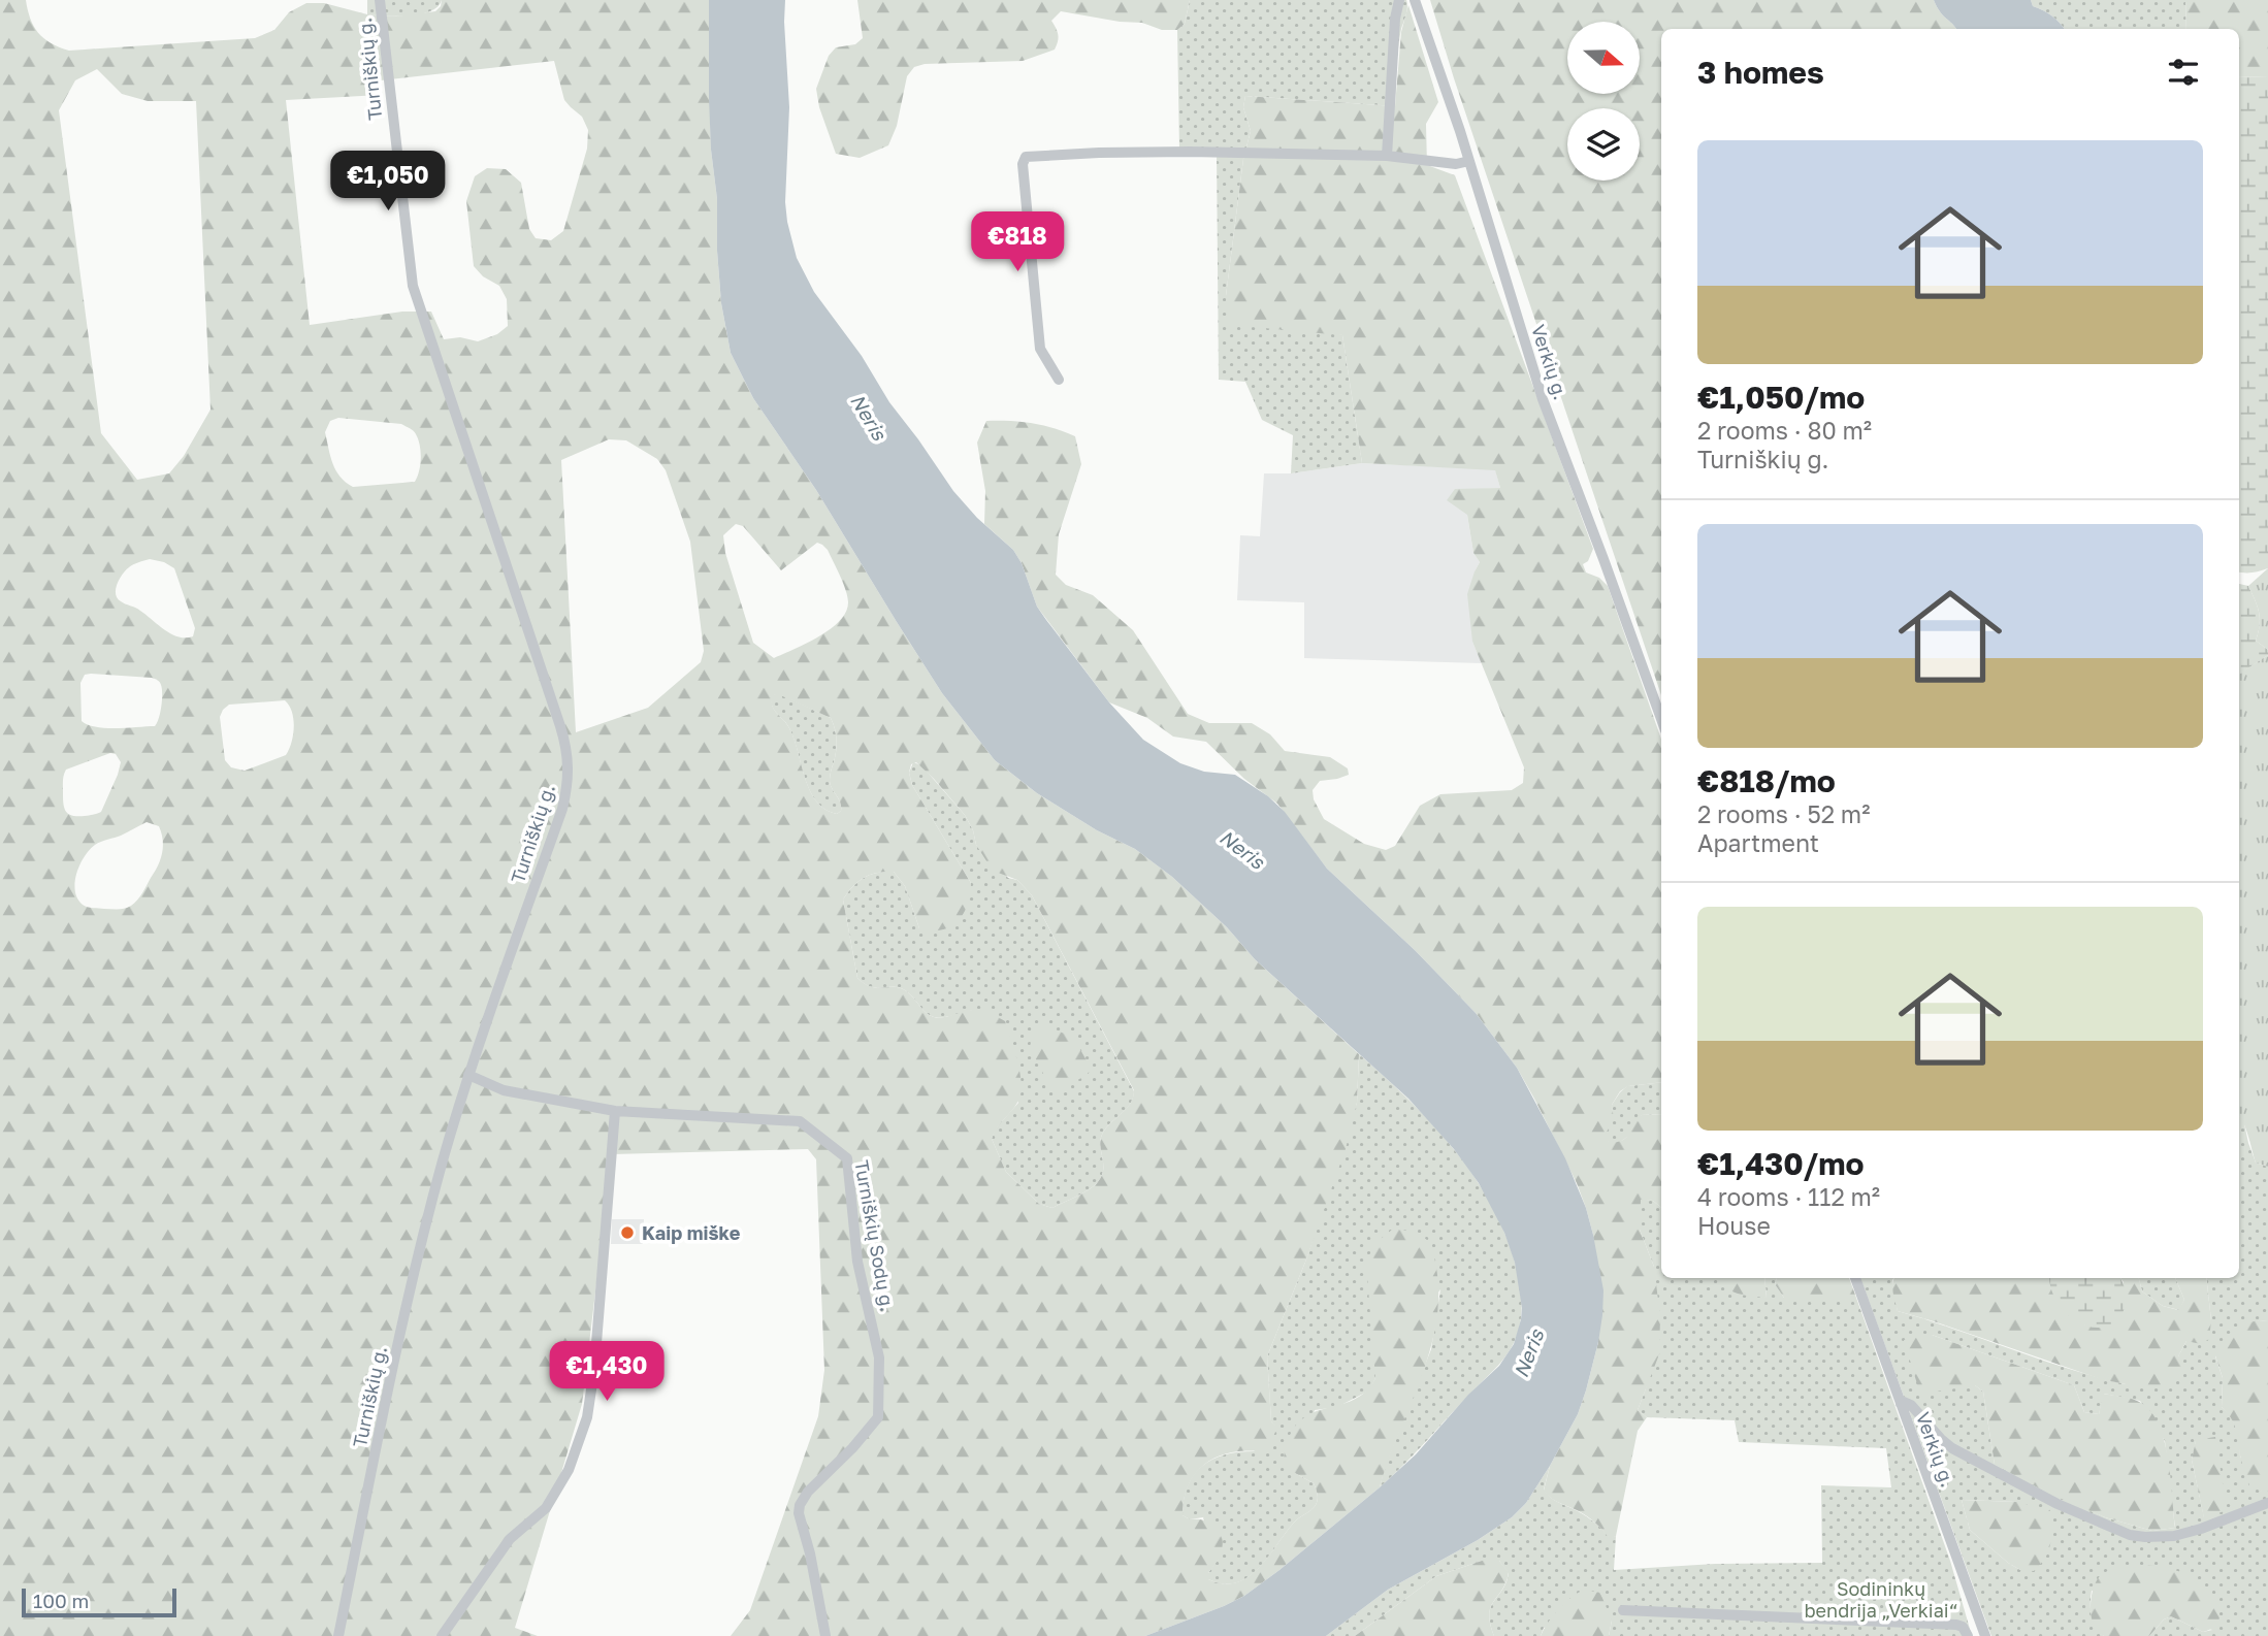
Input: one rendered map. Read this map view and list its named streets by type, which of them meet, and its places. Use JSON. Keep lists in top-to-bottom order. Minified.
{"streets":{"street":["Turniškių g.","Verkių g.","Turniškių Sodų g."]},"crossings":[["Turniškių g.","Turniškių Sodų g."]],"water":["Neris"],"parks":["Sodininkų bendrija „Verkiai“"],"places":["Kaip miške"],"scale_bar":"100 m","north":"right","page":{"heading":"3 homes","list":[{"name":"€1,050/mo","note":"2 rooms · 80 m² · Turniškių g."},{"name":"€818/mo","note":"2 rooms · 52 m² · Apartment"},{"name":"€1,430/mo","note":"4 rooms · 112 m² · House"}],"price":["€1,050","€818","€1,430"],"scale":"100 m"}}
